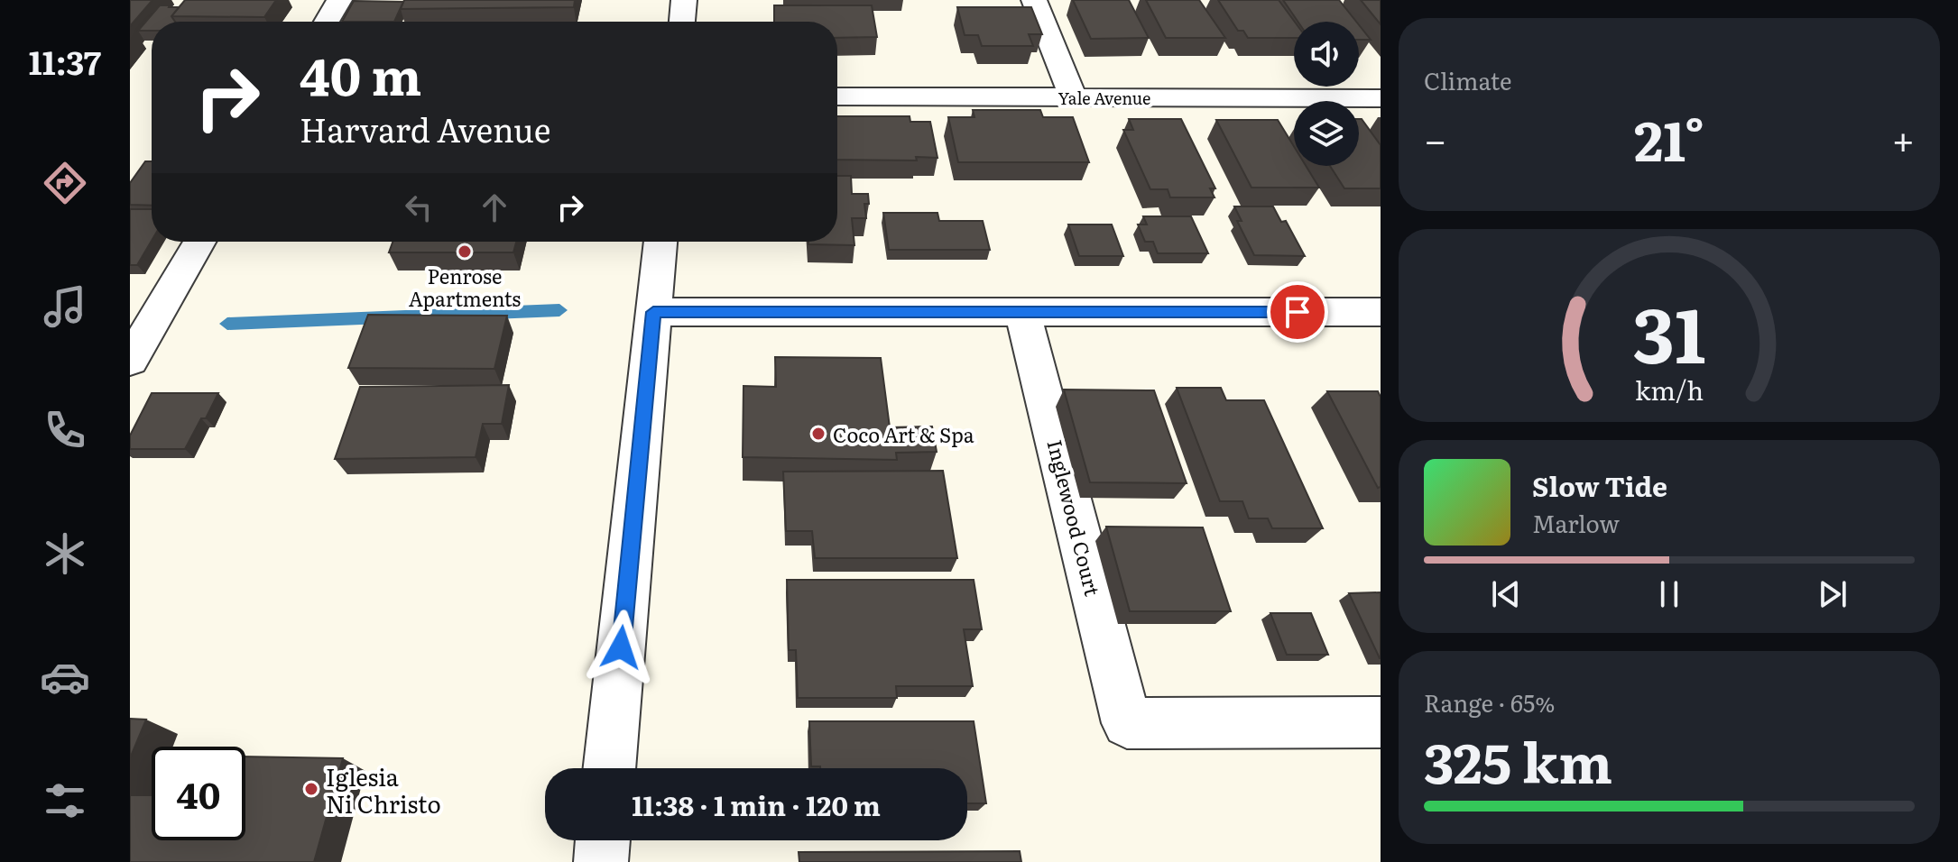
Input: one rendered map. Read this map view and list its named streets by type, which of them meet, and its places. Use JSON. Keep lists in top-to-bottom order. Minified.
{"streets":{"street":["Yale Avenue","Inglewood Court"]},"places":["Penrose Apartments","Coco Art & Spa","Iglesia Ni Christo"],"page":{"tabs":"11:37","tile":["Climate",["Range · 65%","325 km"]],"turn":["40 m","Harvard Avenue"],"heat":["−","21°","+"],"song":["Slow Tide","Marlow"],"limit":"40","trip":"11:38 · 1 min · 120 m","gauge":["31","km/h"]}}
